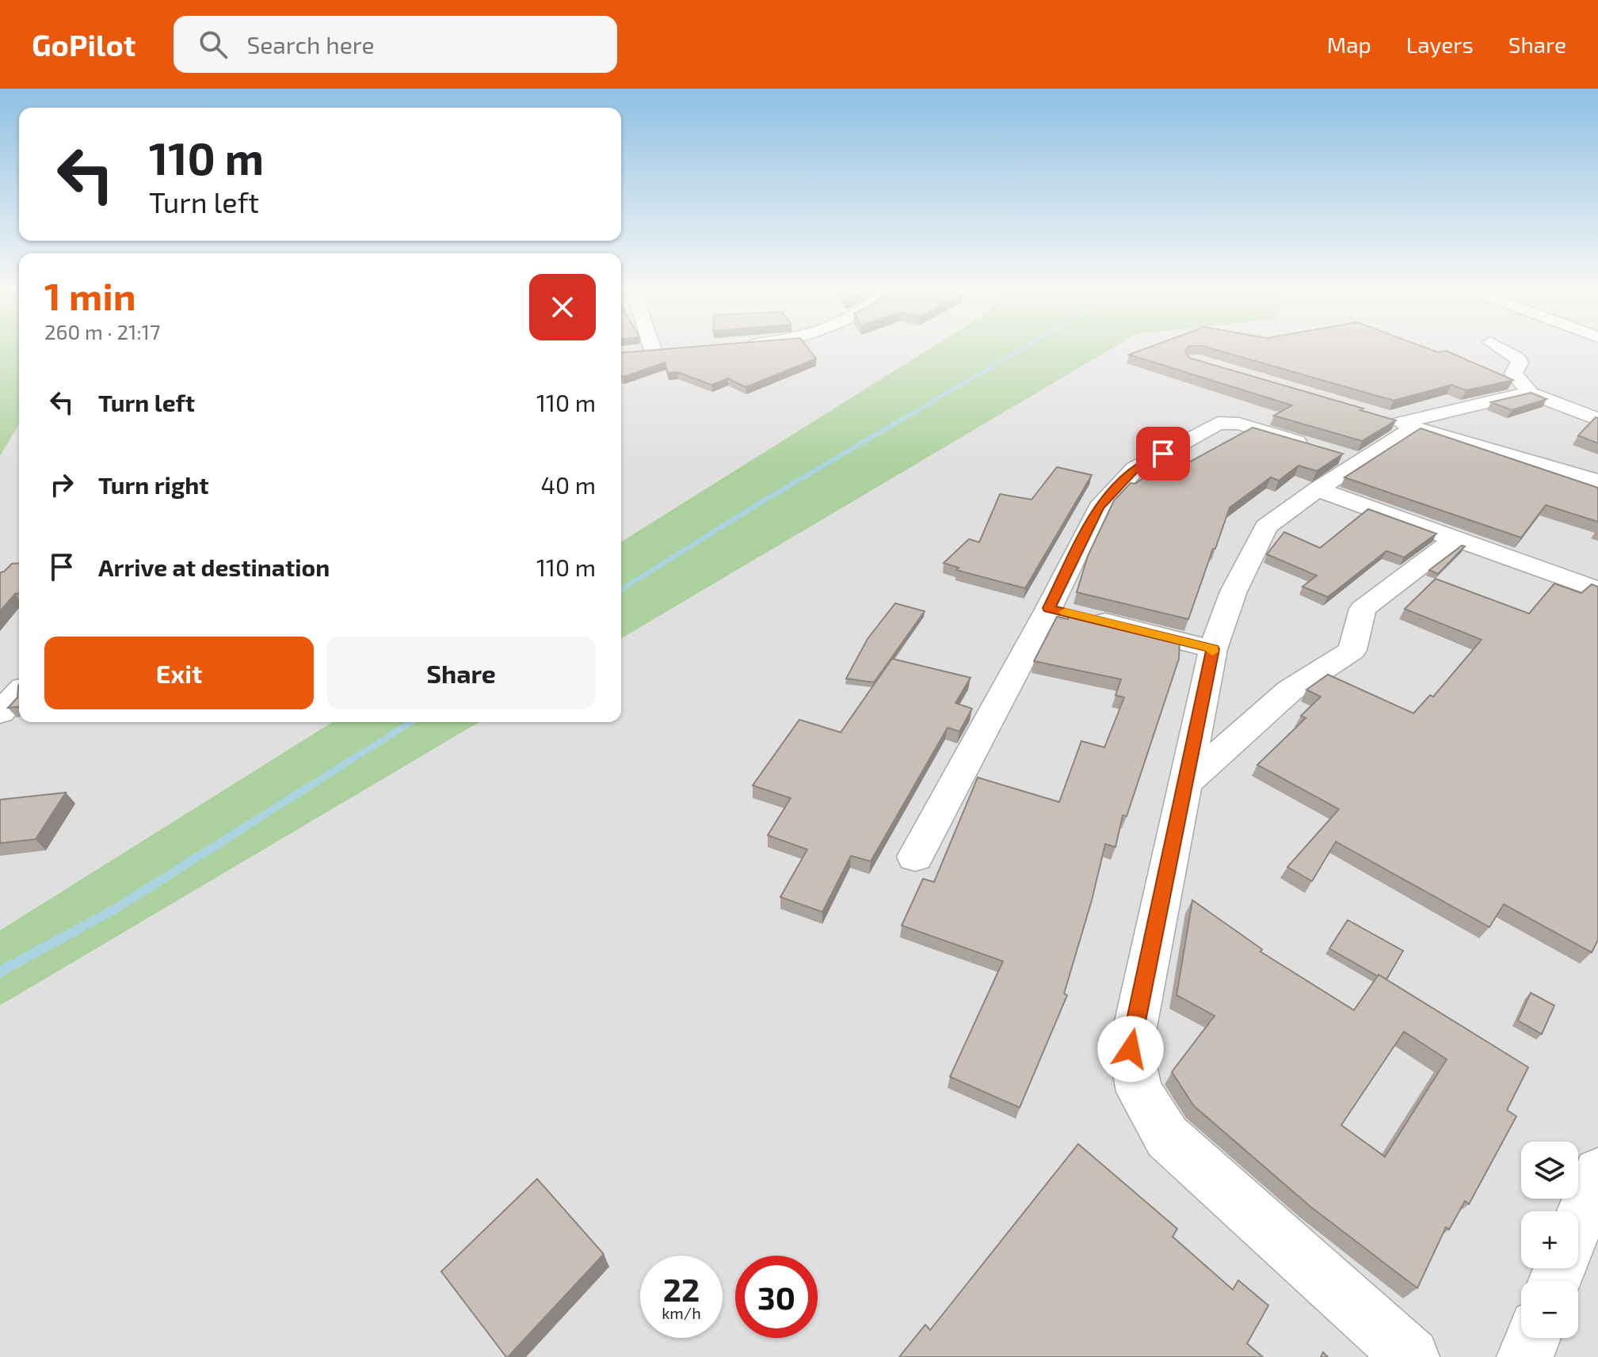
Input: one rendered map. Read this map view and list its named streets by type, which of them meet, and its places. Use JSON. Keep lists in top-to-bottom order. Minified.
{"page":{"header":"GoPilot","search":"Search here","nav":["Map","Layers","Share"],"turn":["110 m","Turn left"],"heading":["1 min","260 m · 21:17"],"list":[{"name":"Turn left","value":"110 m"},{"name":"Turn right","value":"40 m"},{"name":"Arrive at destination","value":"110 m"}],"buttons":["Exit","Share"],"map_buttons":["+","−"],"speed":"22 km/h","limit":"30"}}
